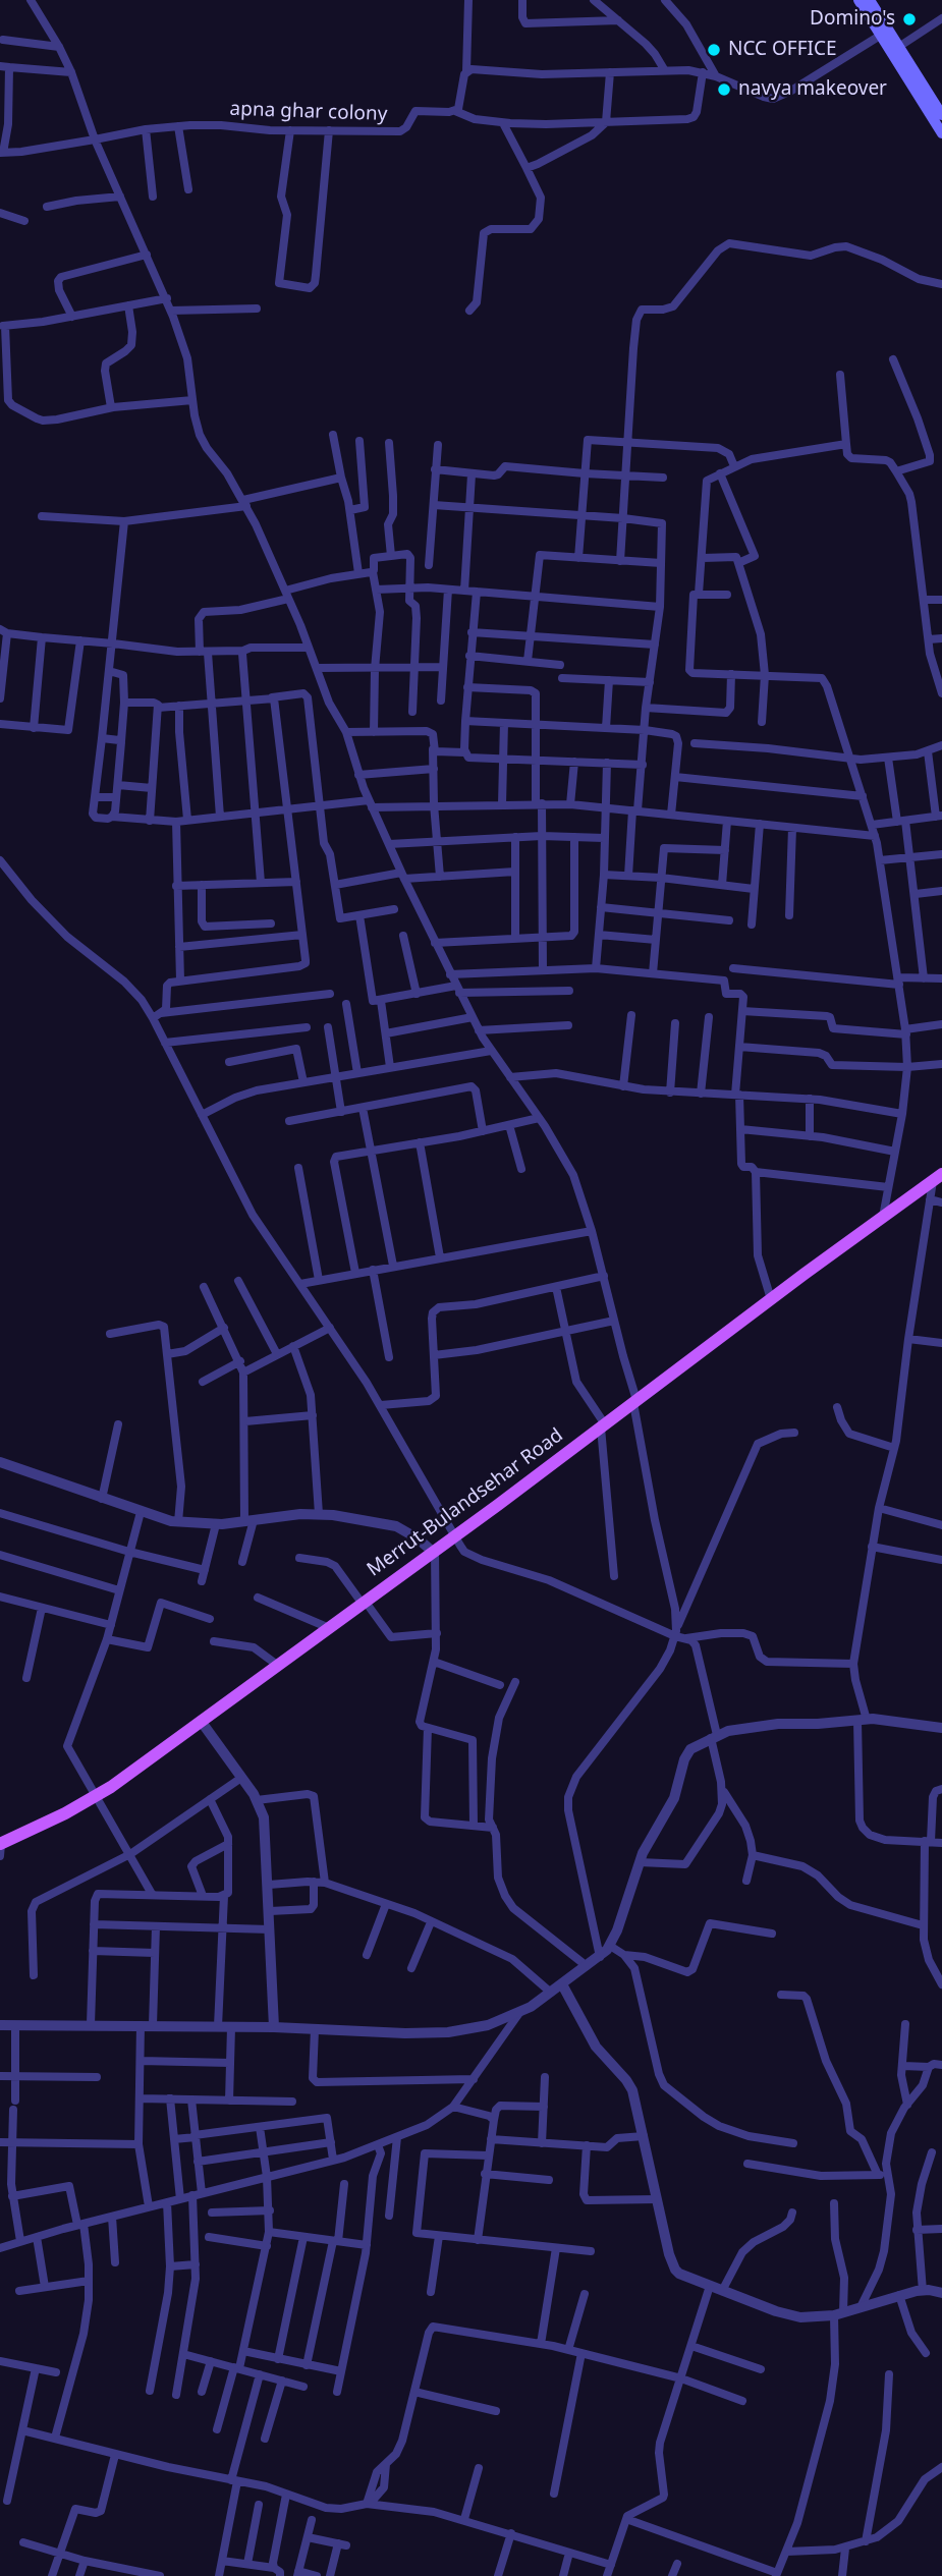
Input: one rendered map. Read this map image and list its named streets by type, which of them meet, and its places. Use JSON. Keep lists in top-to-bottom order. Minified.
{"streets":{"main road":["Merrut-Bulandsehar Road"],"street":["apna ghar colony"]},"places":["Domino's","NCC OFFICE","navya makeover"]}
